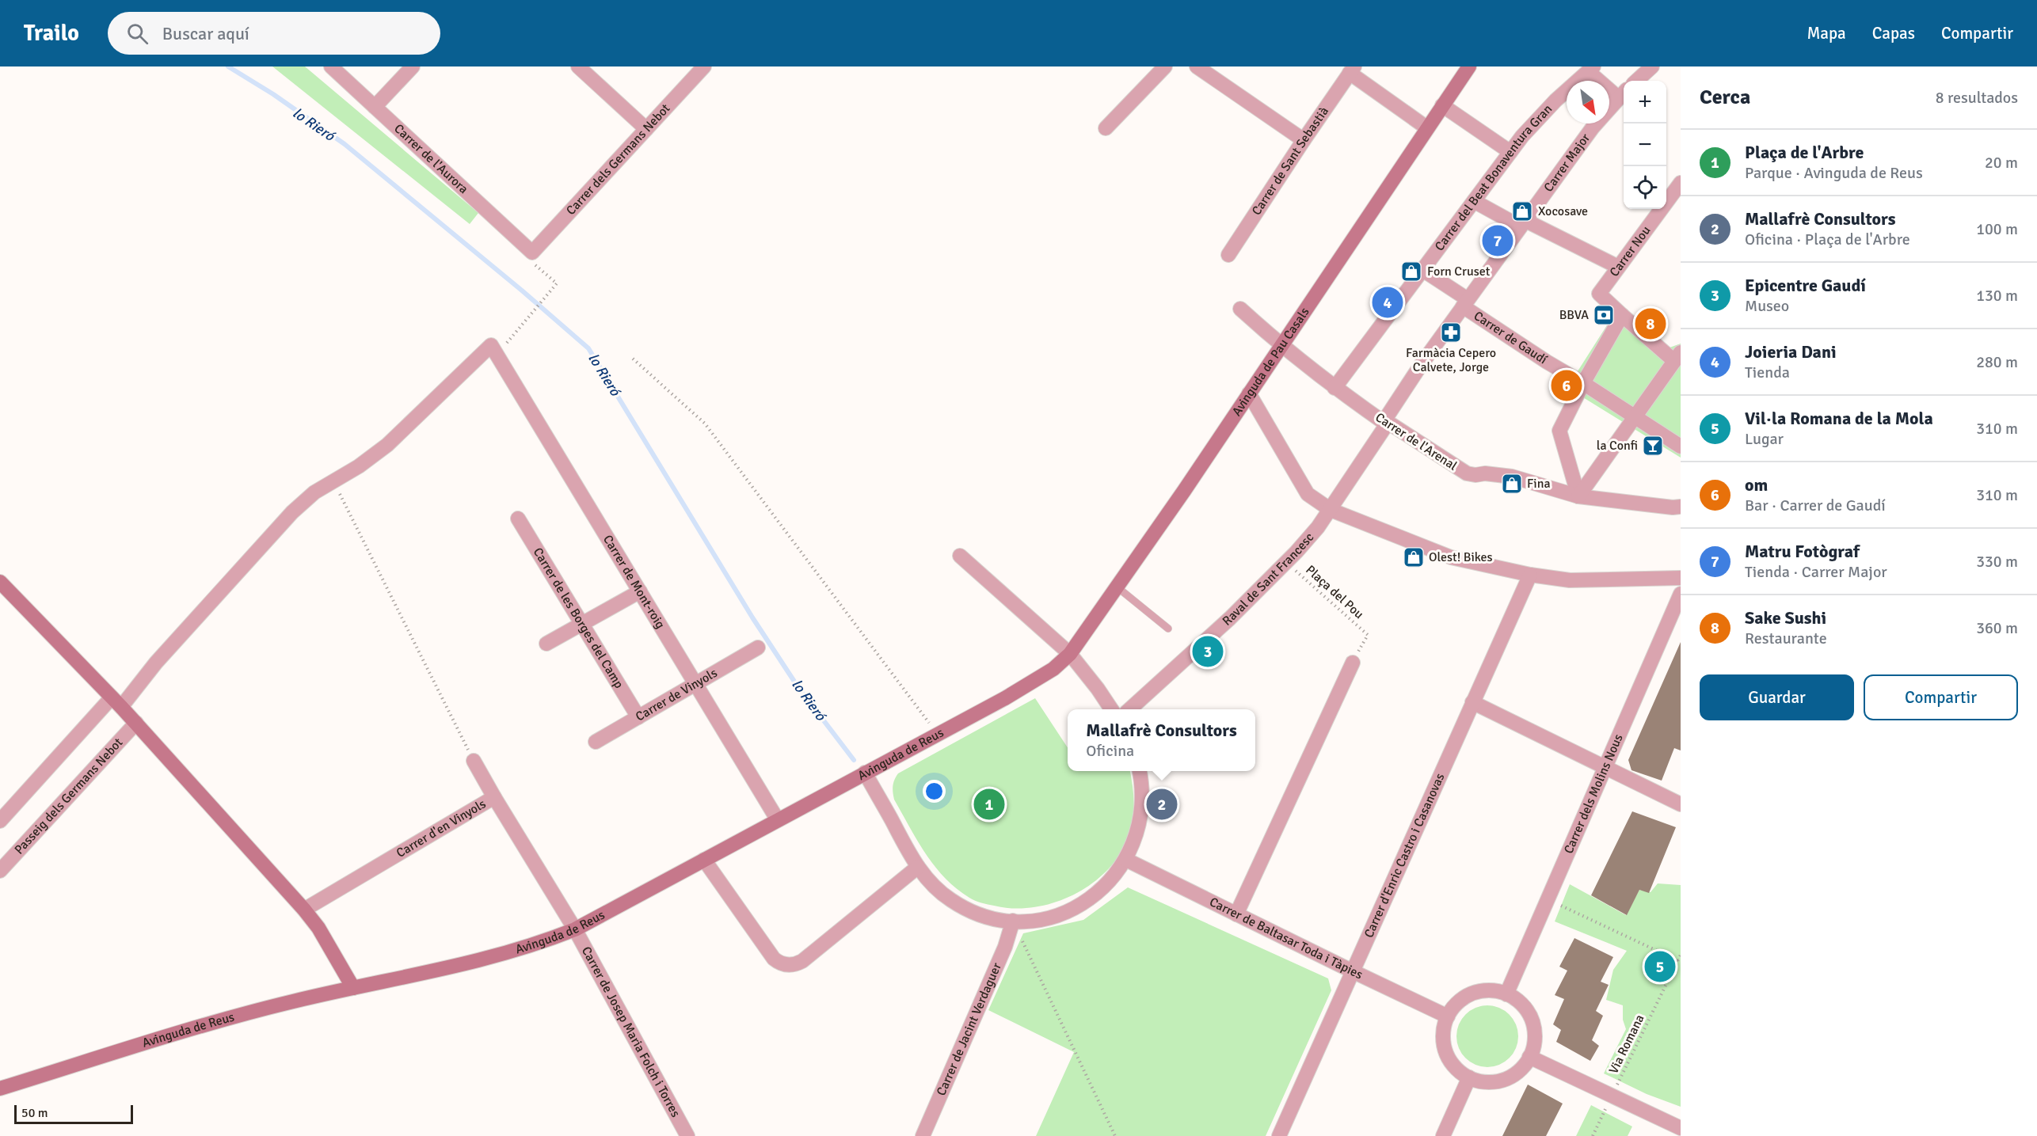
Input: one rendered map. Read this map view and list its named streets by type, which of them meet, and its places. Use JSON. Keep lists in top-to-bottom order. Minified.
{"streets":{"street":["Carrer de l'Aurora","Carrer dels Germans Nebot","Carrer de Sant Sebastià","Carrer Major","Carrer del Beat Bonaventura Gran","Carrer Nou","Carrer de Gaudí","Avinguda de Pau Casals","Carrer de l'Arenal","Raval de Sant Francesc","Carrer de Mont-roig","Carrer de les Borges del Camp","Carrer de Vinyols","Avinguda de Reus","Carrer dels Molins Nous","Passeig dels Germans Nebot","Carrer d'en Vinyols","Carrer d'Enric Castro i Casanovas","Carrer de Baltasar Toda i Tàpies","Carrer de Jacint Verdaguer","Carrer de Josep Maria Folch i Torres"],"path":["Plaça del Pou","Via Romana"]},"crossings":[["Carrer de l'Aurora","Carrer dels Germans Nebot"],["Carrer Major","Carrer de Gaudí"],["Carrer Major","Carrer de l'Arenal"],["Carrer Major","Raval de Sant Francesc"],["Carrer del Beat Bonaventura Gran","Carrer de Gaudí"],["Carrer del Beat Bonaventura Gran","Carrer de l'Arenal"],["Avinguda de Pau Casals","Carrer de l'Arenal"],["Avinguda de Pau Casals","Avinguda de Reus"],["Carrer de l'Arenal","Raval de Sant Francesc"],["Raval de Sant Francesc","Plaça del Pou"],["Carrer de Mont-roig","Carrer de Vinyols"],["Carrer de Mont-roig","Avinguda de Reus"],["Carrer de les Borges del Camp","Carrer de Vinyols"],["Avinguda de Reus","Carrer d'en Vinyols"],["Avinguda de Reus","Carrer de Josep Maria Folch i Torres"],["Carrer dels Molins Nous","Carrer de Baltasar Toda i Tàpies"],["Carrer d'en Vinyols","Carrer de Josep Maria Folch i Torres"],["Carrer d'Enric Castro i Casanovas","Carrer de Baltasar Toda i Tàpies"]],"water":["lo Rieró"],"places":{"shop":["Xocosave","Forn Cruset","Fina","Olest! Bikes"],"bank":["BBVA"],"pharmacy":["Farmàcia Cepero Calvete, Jorge"],"bar":["la Confi"]},"scale_bar":"50 m","north":"bottom right","page":{"header":"Trailo","search":"Buscar aquí","nav":["Mapa","Capas","Compartir"],"heading":["Cerca","8 resultados"],"map_buttons":["+","−"],"list":[{"mark":"1","name":"Plaça de l'Arbre","note":"Parque · Avinguda de Reus","value":"20 m"},{"mark":"2","name":"Mallafrè Consultors","note":"Oficina · Plaça de l'Arbre","value":"100 m"},{"mark":"3","name":"Epicentre Gaudí","note":"Museo","value":"130 m"},{"mark":"4","name":"Joieria Dani","note":"Tienda","value":"280 m"},{"mark":"5","name":"Vil·la Romana de la Mola","note":"Lugar","value":"310 m"},{"mark":"6","name":"om","note":"Bar · Carrer de Gaudí","value":"310 m"},{"mark":"7","name":"Matru Fotògraf","note":"Tienda · Carrer Major","value":"330 m"},{"mark":"8","name":"Sake Sushi","note":"Restaurante","value":"360 m"}],"pins":["7","4","8","6","3","1","2","5"],"buttons":["Guardar","Compartir"],"popup":["Mallafrè Consultors","Oficina"],"scale":"50 m"}}
